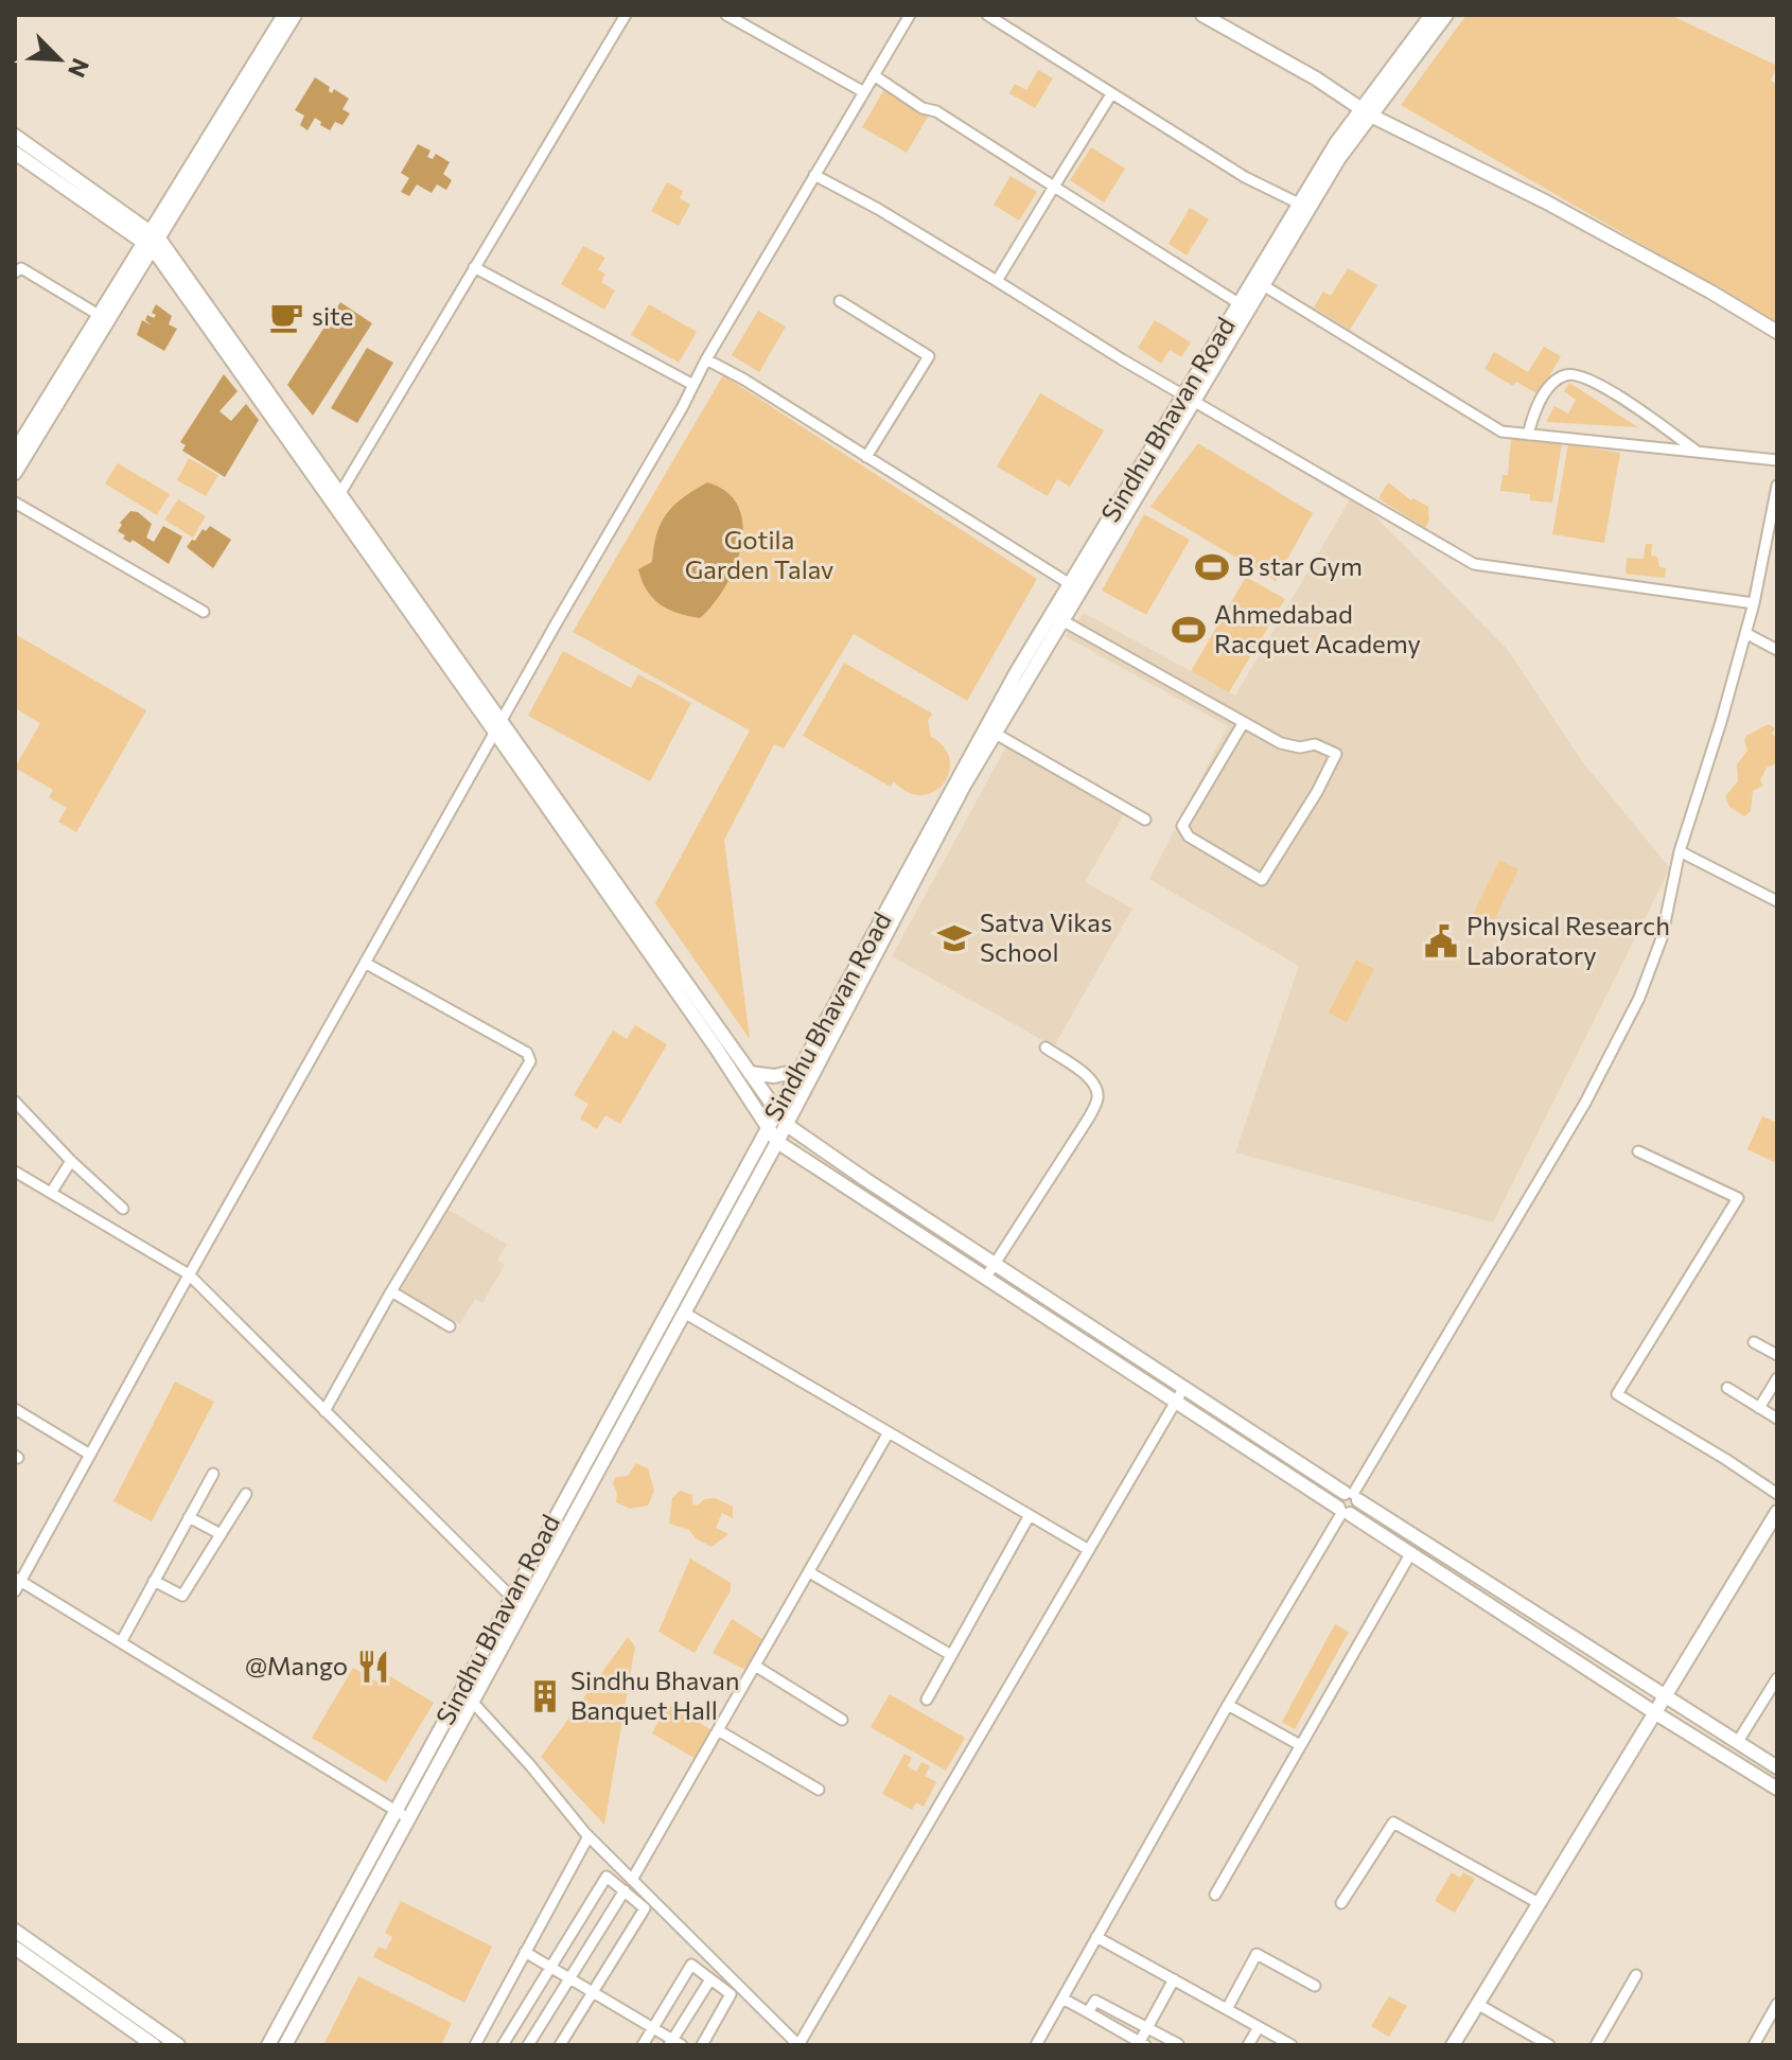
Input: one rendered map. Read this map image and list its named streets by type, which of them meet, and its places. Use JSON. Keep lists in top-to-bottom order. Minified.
{"streets":{"main road":["Sindhu Bhavan Road"]},"parks":["Gotila Garden Talav"],"places":{"cafe":["site"],"sports":["B star Gym","Ahmedabad Racquet Academy"],"school or university":["Satva Vikas School"],"public building":["Physical Research Laboratory"],"restaurant":["@Mango"],"building":["Sindhu Bhavan Banquet Hall"]},"north":"bottom right"}
